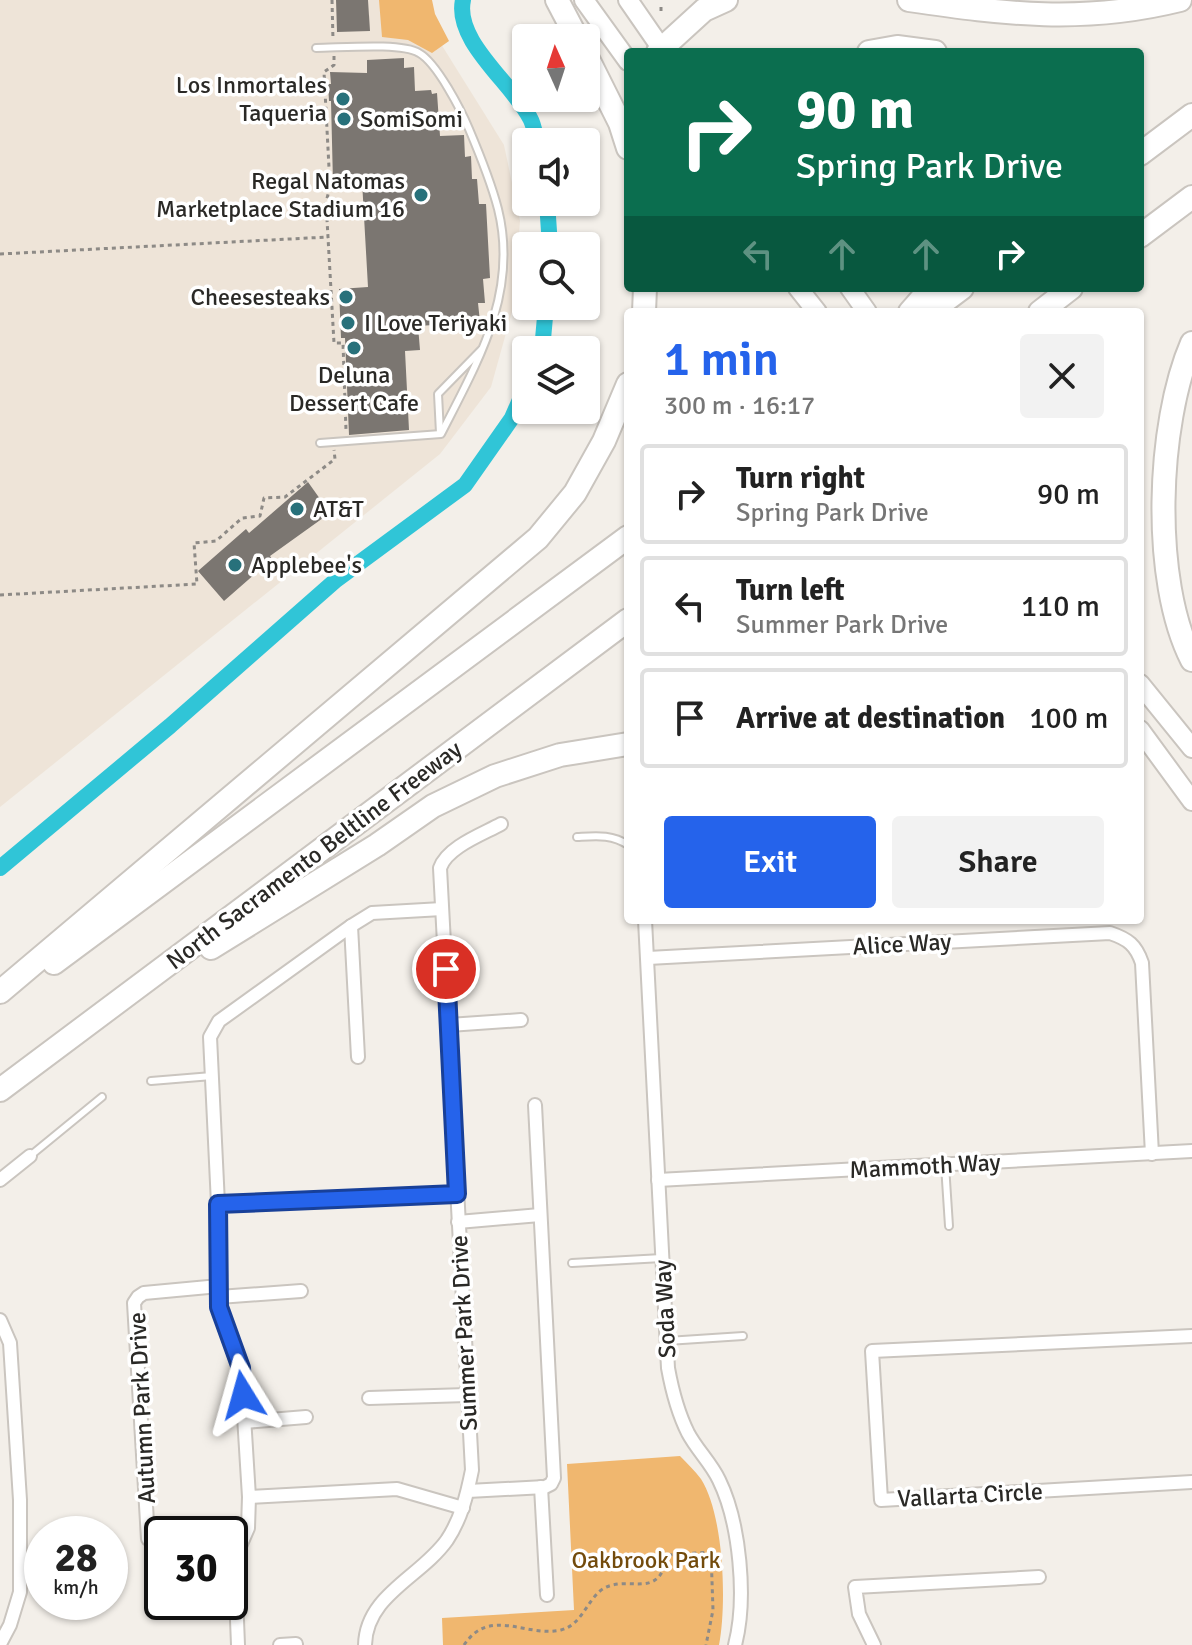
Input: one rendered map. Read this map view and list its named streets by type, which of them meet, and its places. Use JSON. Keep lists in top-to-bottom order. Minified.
{"streets":{"highway":["North Sacramento Beltline Freeway"],"street":["Alice Way","Mammoth Way","Soda Way","Summer Park Drive","Autumn Park Drive","Vallarta Circle"]},"crossings":[["Alice Way","Mammoth Way"],["Alice Way","Soda Way"],["Mammoth Way","Soda Way"]],"parks":["Oakbrook Park"],"places":["Los Inmortales Taqueria","SomiSomi","Regal Natomas Marketplace Stadium 16","Cheesesteaks","I Love Teriyaki","Deluna Dessert Cafe","AT&T","Applebee's"],"north":"top","page":{"turn":["90 m","Spring Park Drive"],"heading":["1 min","300 m · 16:17"],"list":[{"name":"Turn right","note":"Spring Park Drive","value":"90 m"},{"name":"Turn left","note":"Summer Park Drive","value":"110 m"},{"name":"Arrive at destination","value":"100 m"}],"buttons":["Exit","Share"],"speed":"28 km/h","limit":"30"}}
